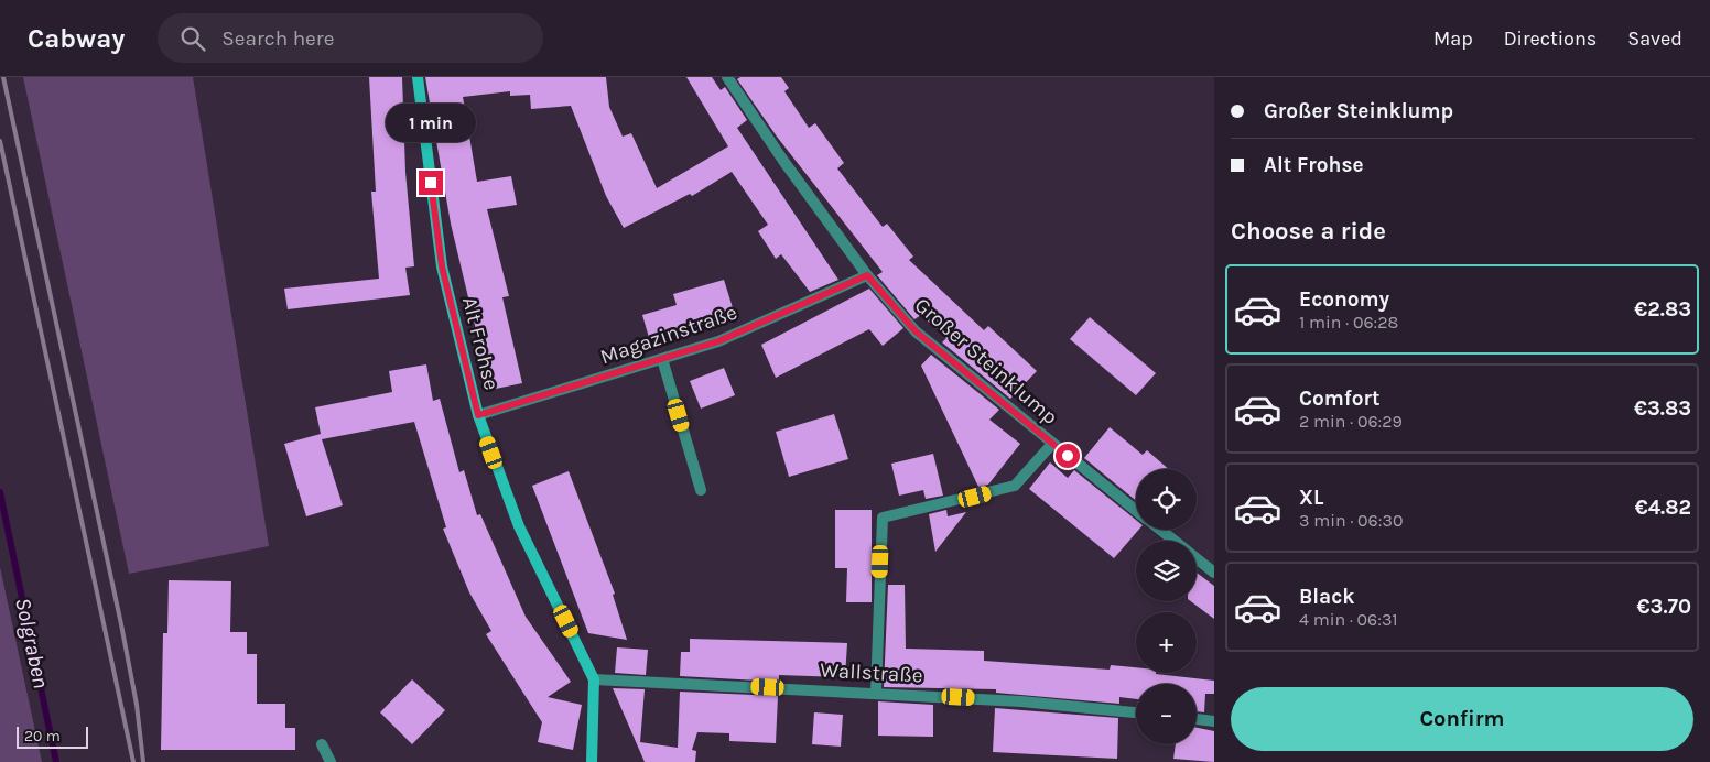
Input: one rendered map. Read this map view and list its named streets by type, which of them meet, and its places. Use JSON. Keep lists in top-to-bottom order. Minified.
{"streets":{"street":["Magazinstraße","Alt Frohse","Großer Steinklump","Wallstraße"]},"crossings":[["Magazinstraße","Alt Frohse"],["Magazinstraße","Großer Steinklump"],["Alt Frohse","Wallstraße"]],"water":["Solgraben"],"scale_bar":"20 m","page":{"header":"Cabway","search":"Search here","nav":["Map","Directions","Saved"],"banner":["Großer Steinklump","Alt Frohse"],"bubble":"1 min","heading":"Choose a ride","list":[{"name":"Economy","note":"1 min · 06:28","value":"€2.83"},{"name":"Comfort","note":"2 min · 06:29","value":"€3.83"},{"name":"XL","note":"3 min · 06:30","value":"€4.82"},{"name":"Black","note":"4 min · 06:31","value":"€3.70"}],"map_buttons":["+","−"],"buttons":"Confirm","scale":"20 m"}}
